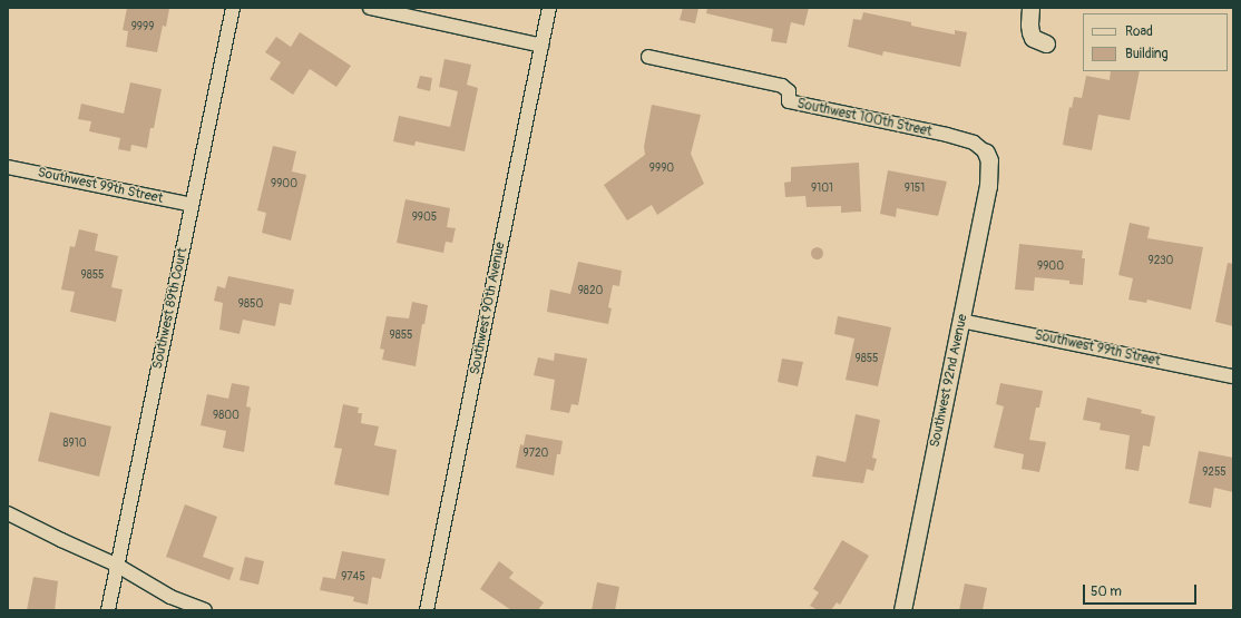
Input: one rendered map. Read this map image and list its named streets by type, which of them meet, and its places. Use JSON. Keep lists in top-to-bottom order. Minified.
{"streets":{"street":["Southwest 100th Street","Southwest 99th Street","Southwest 89th Court","Southwest 90th Avenue","Southwest 92nd Avenue"]},"crossings":[["Southwest 100th Street","Southwest 92nd Avenue"],["Southwest 99th Street","Southwest 89th Court"],["Southwest 99th Street","Southwest 92nd Avenue"]],"house_numbers":["9999","9990","9900","9101","9151","9905","9230","9900","9855","9820","9850","9855","9855","9800","8910","9720","9255","9745"],"legend":["Road","Building"],"scale_bar":"50 m"}
